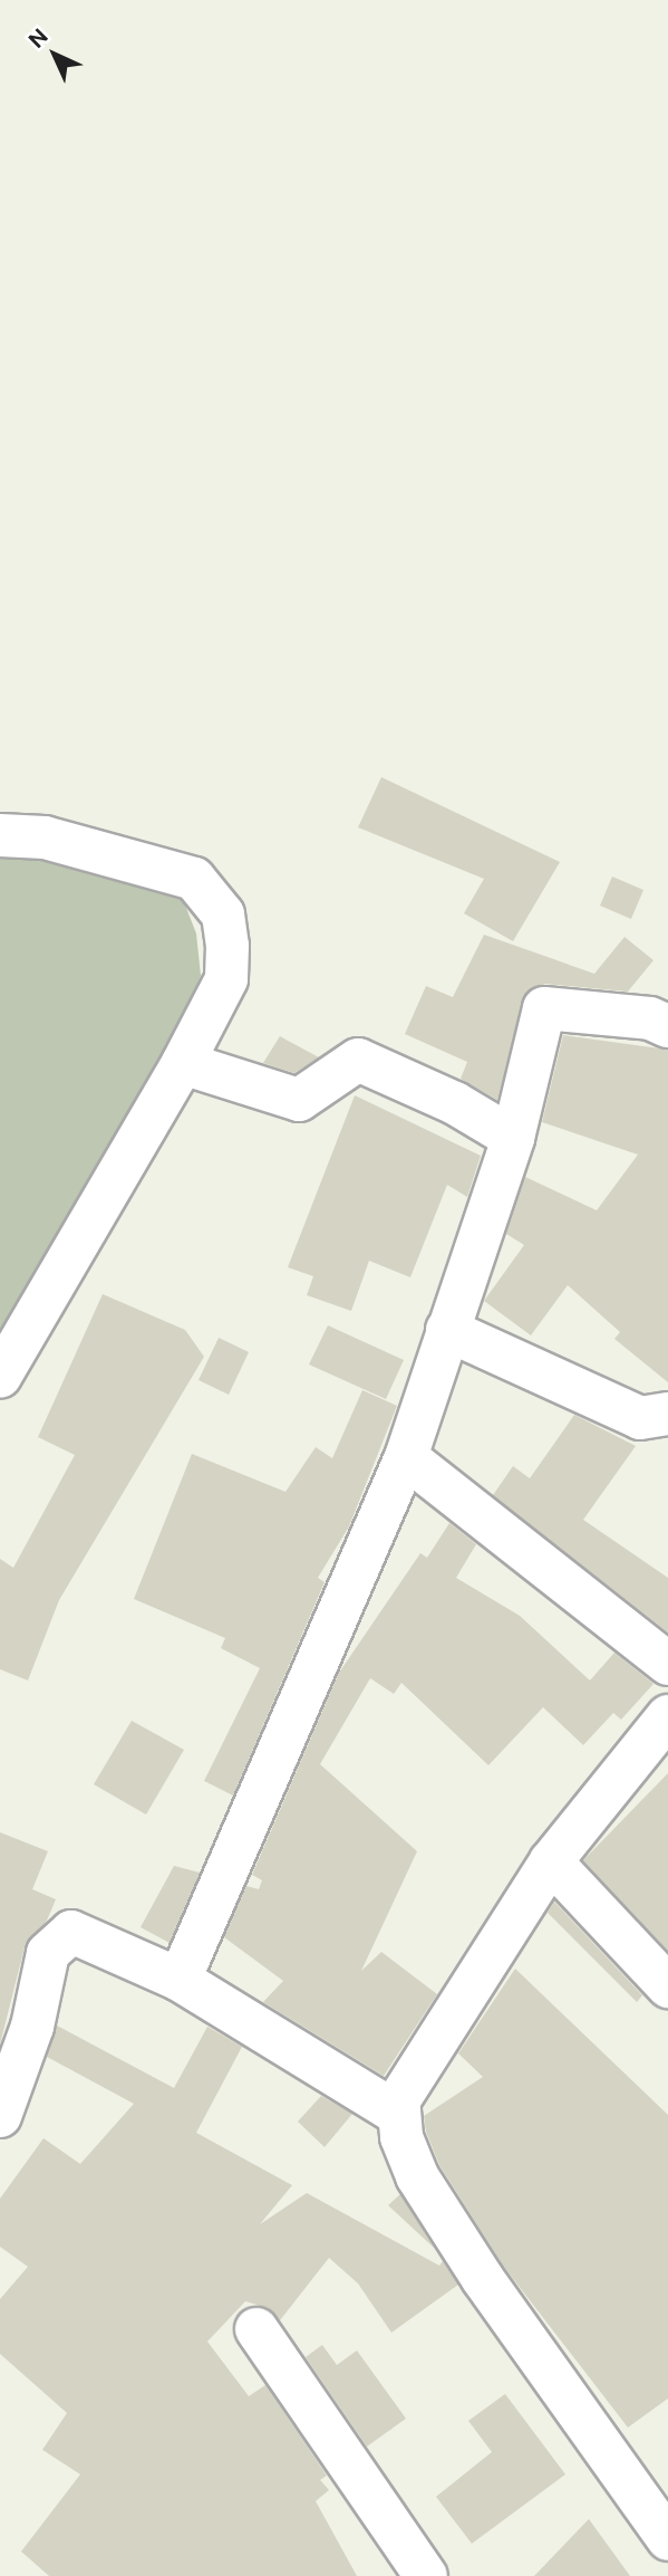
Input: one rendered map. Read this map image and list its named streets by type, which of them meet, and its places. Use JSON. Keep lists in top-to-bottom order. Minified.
{"north":"top left"}
